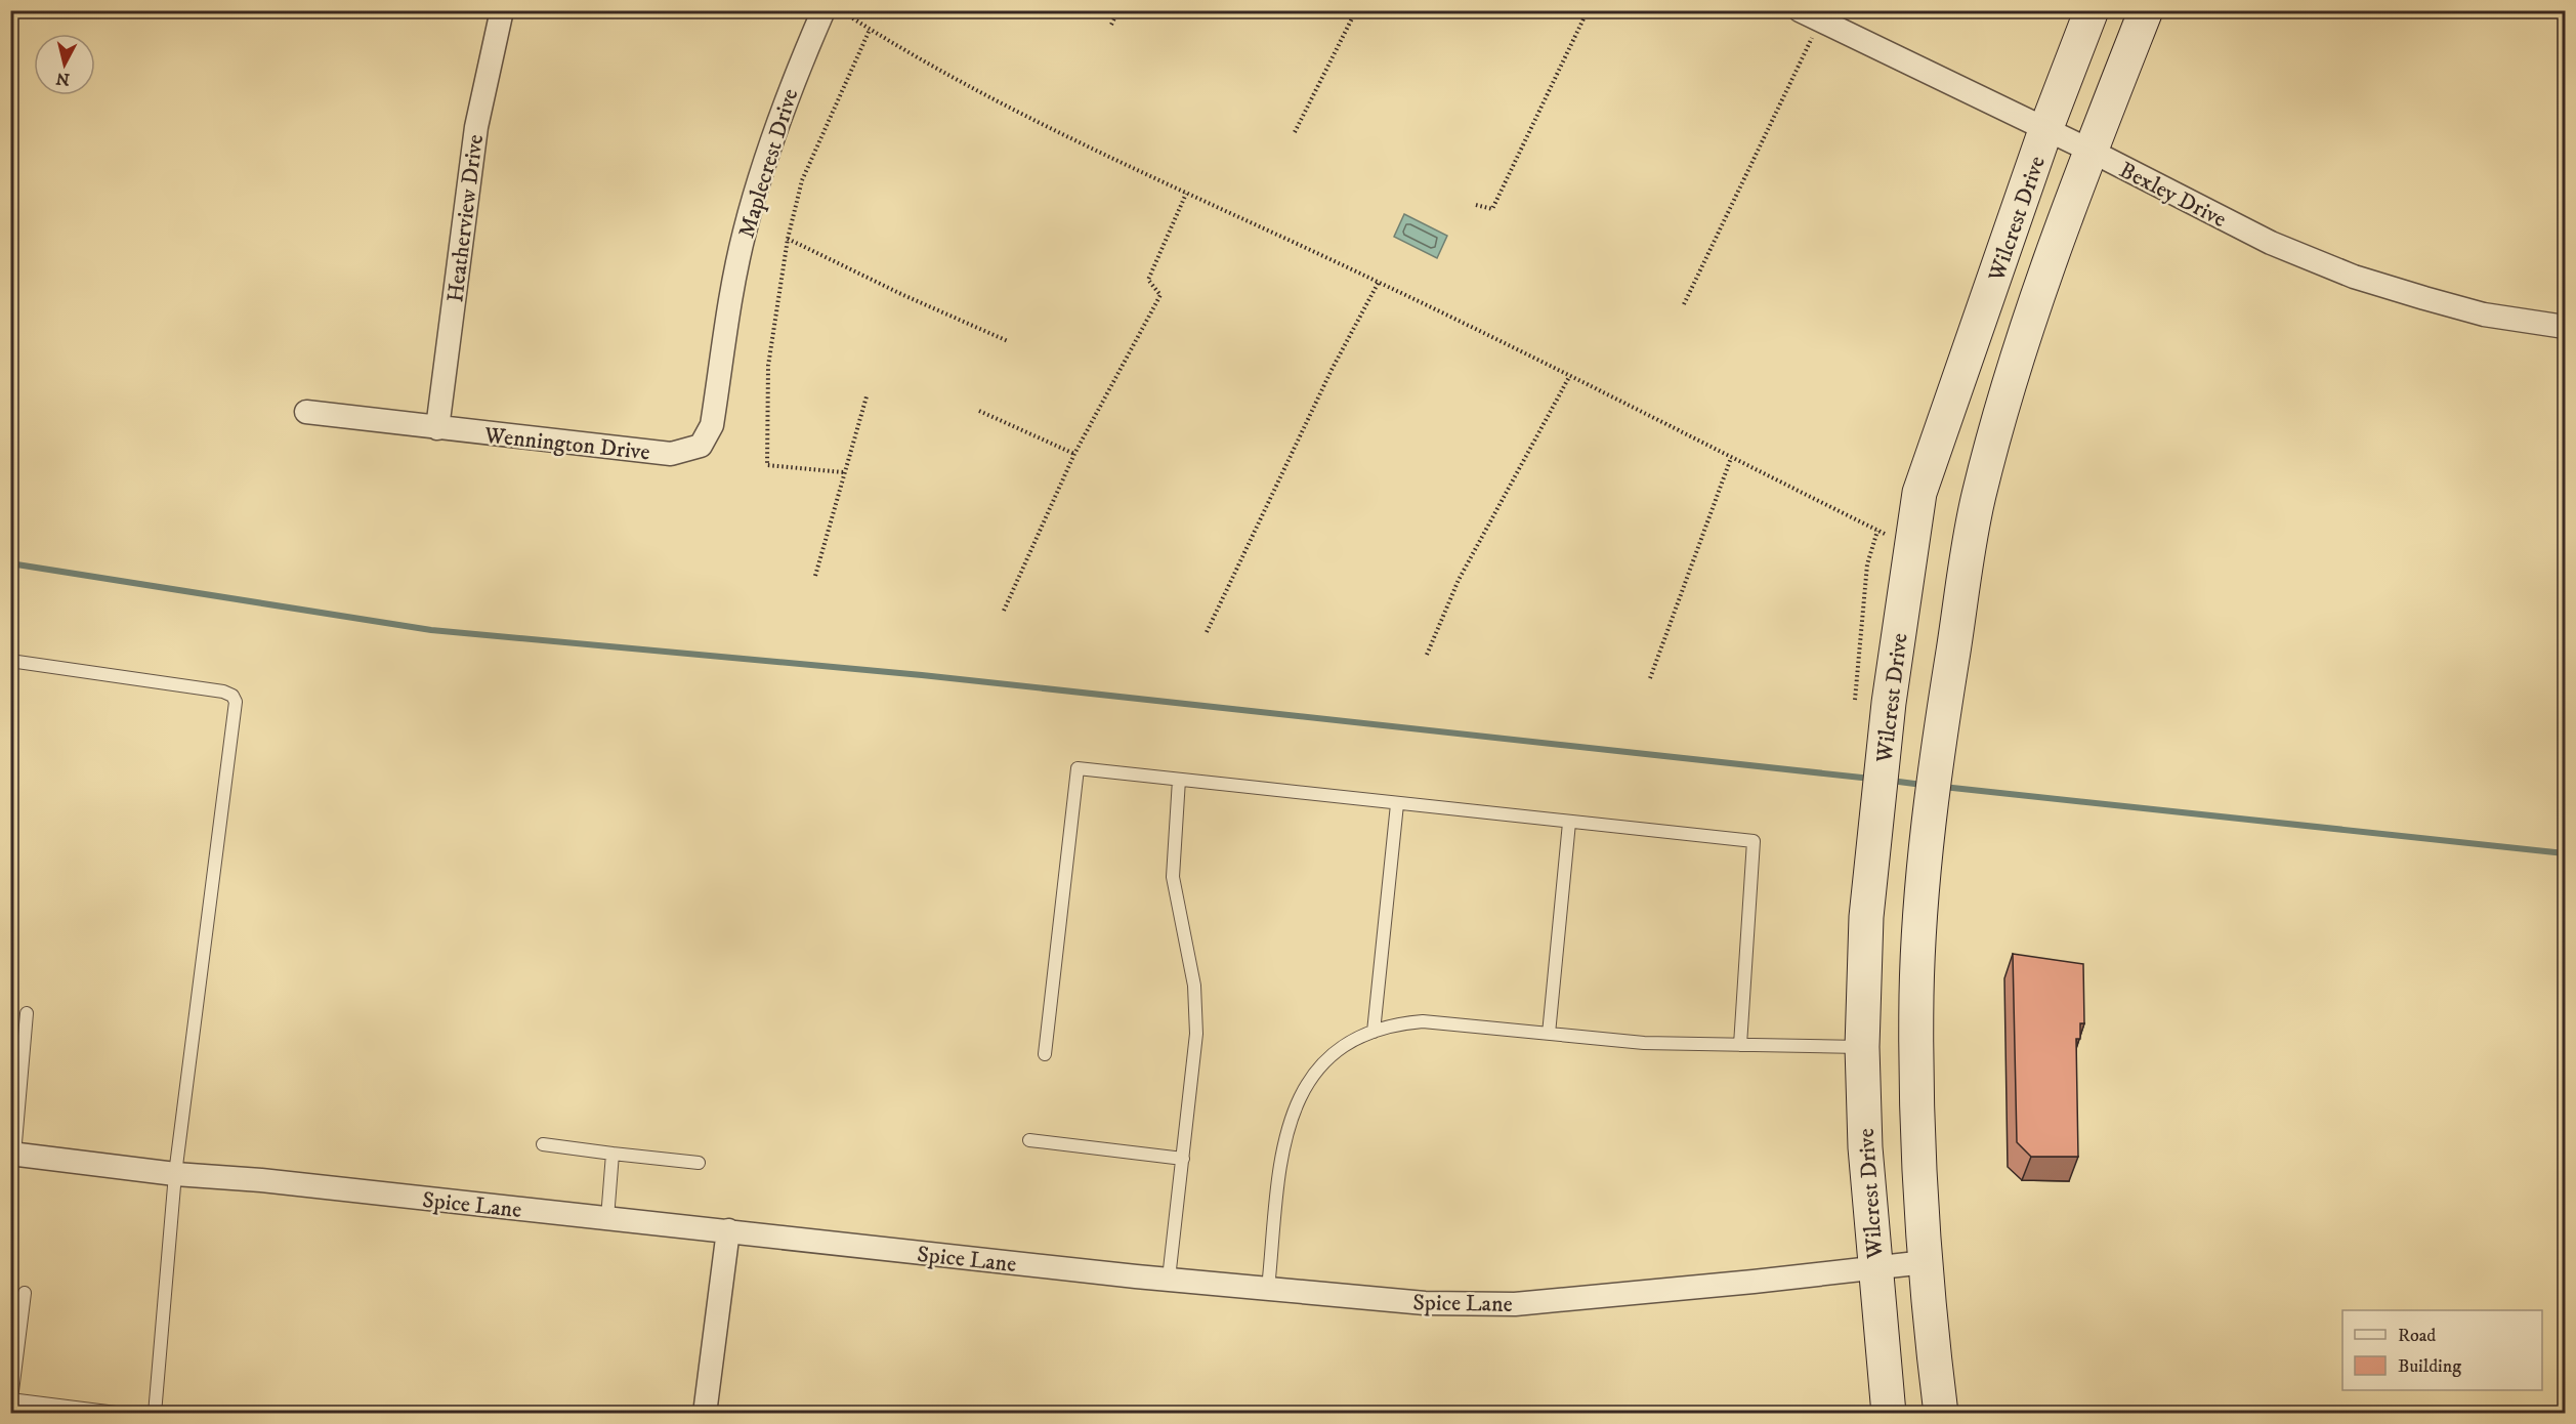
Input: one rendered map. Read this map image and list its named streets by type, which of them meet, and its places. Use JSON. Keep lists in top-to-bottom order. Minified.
{"streets":{"main road":["Wilcrest Drive"],"street":["Maplecrest Drive","Bexley Drive","Heatherview Drive","Wennington Drive","Spice Lane"]},"crossings":[["Maplecrest Drive","Wennington Drive"],["Bexley Drive","Wilcrest Drive"],["Heatherview Drive","Wennington Drive"],["Wilcrest Drive","Spice Lane"]],"legend":["Road","Building"],"north":"bottom"}
